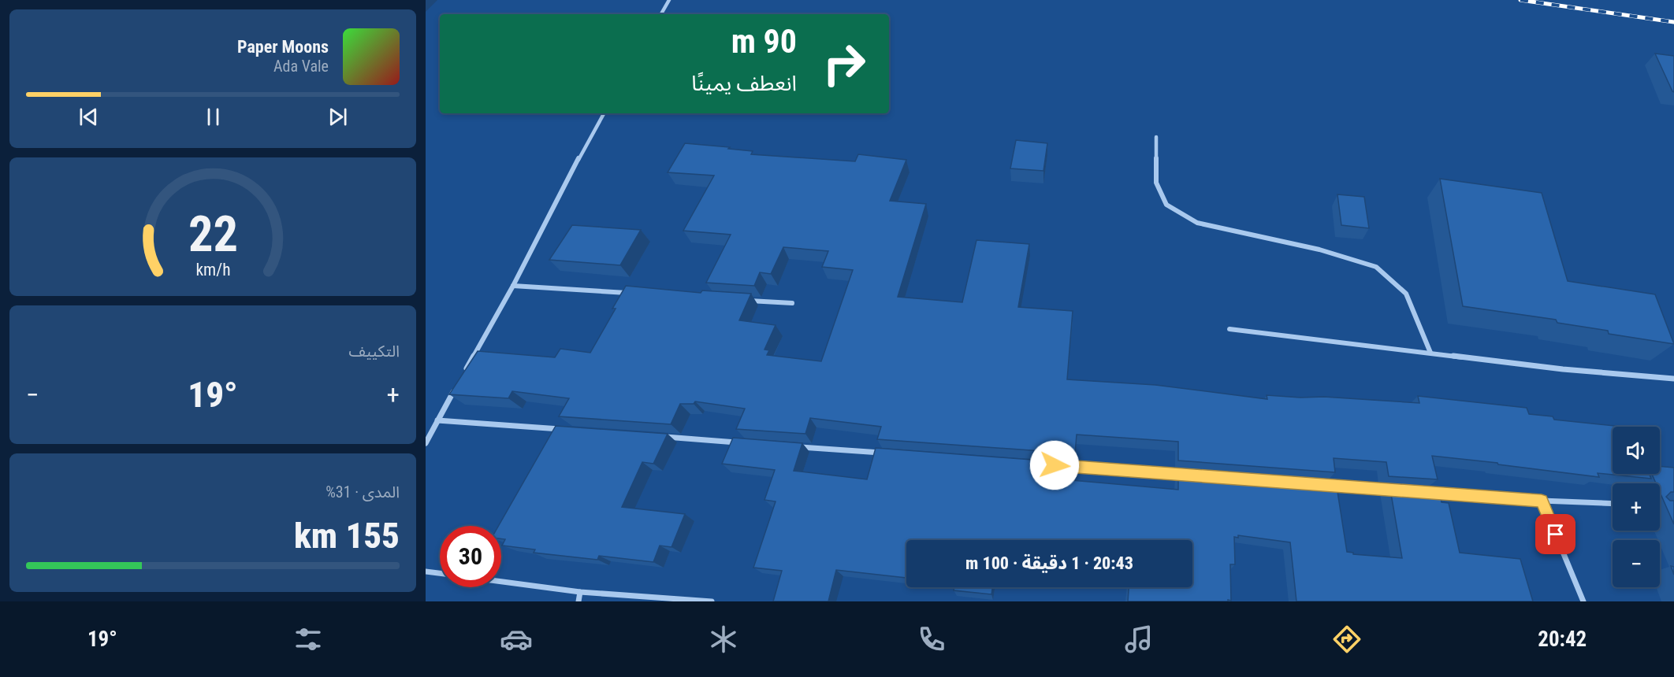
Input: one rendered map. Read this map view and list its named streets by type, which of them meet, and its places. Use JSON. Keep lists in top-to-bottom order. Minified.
{"page":{"turn":["90 m","انعطف يمينًا"],"song":["Paper Moons","Ada Vale"],"tile":["التكييف",["المدى · 31%","155 km"]],"heat":["−","19°","+"],"map_buttons":["+","−"],"limit":"30","trip":"20:43 · 1 دقيقة · 100 m","tabs":["20:42","19°"],"gauge":["22","km/h"]}}
